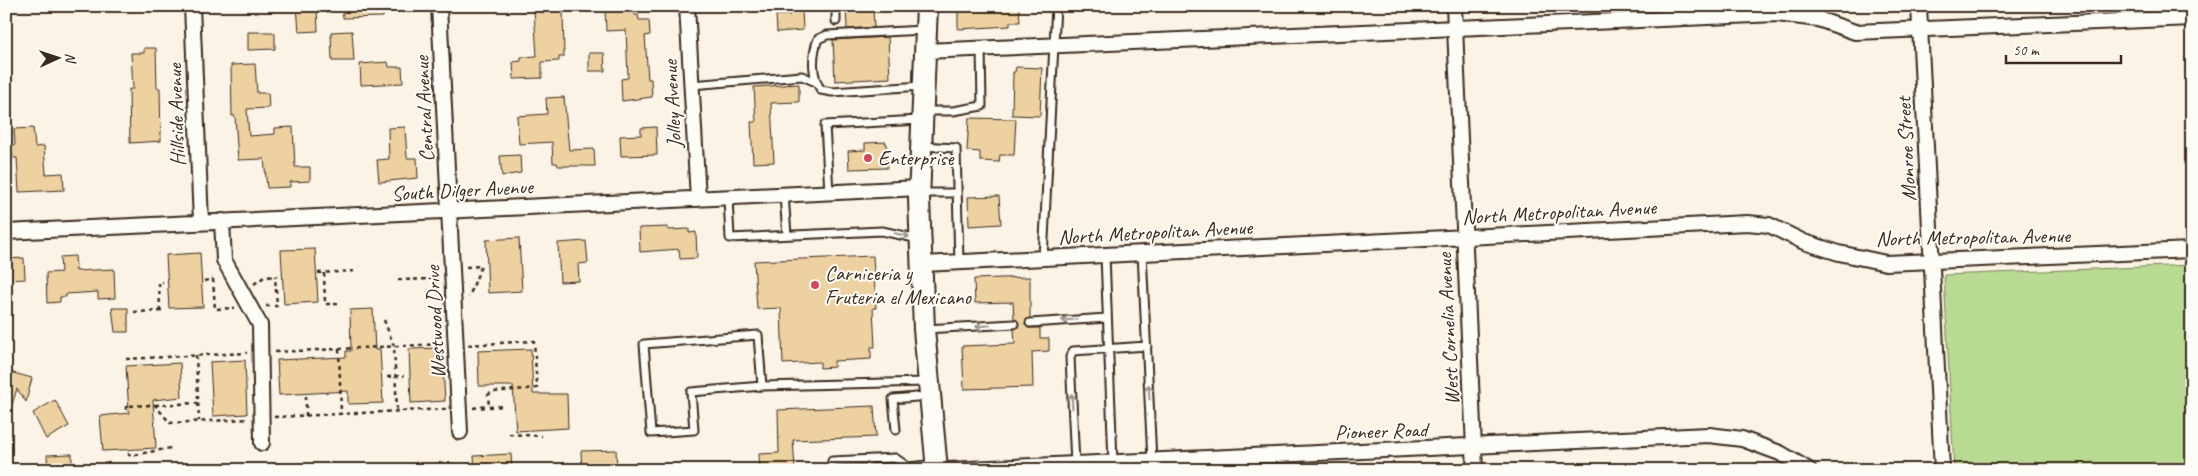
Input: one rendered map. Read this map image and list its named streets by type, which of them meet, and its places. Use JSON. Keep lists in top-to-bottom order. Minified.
{"streets":{"street":["Jolley Avenue","Central Avenue","Hillside Avenue","Monroe Street","South Dilger Avenue","North Metropolitan Avenue","Westwood Drive","West Cornelia Avenue","Pioneer Road"]},"crossings":[["Jolley Avenue","South Dilger Avenue"],["Central Avenue","South Dilger Avenue"],["Central Avenue","Westwood Drive"],["Hillside Avenue","South Dilger Avenue"],["Monroe Street","North Metropolitan Avenue"],["South Dilger Avenue","Westwood Drive"],["North Metropolitan Avenue","West Cornelia Avenue"],["West Cornelia Avenue","Pioneer Road"]],"places":["Enterprise","Carniceria y Fruteria el Mexicano"],"scale_bar":"50 m","north":"right"}
